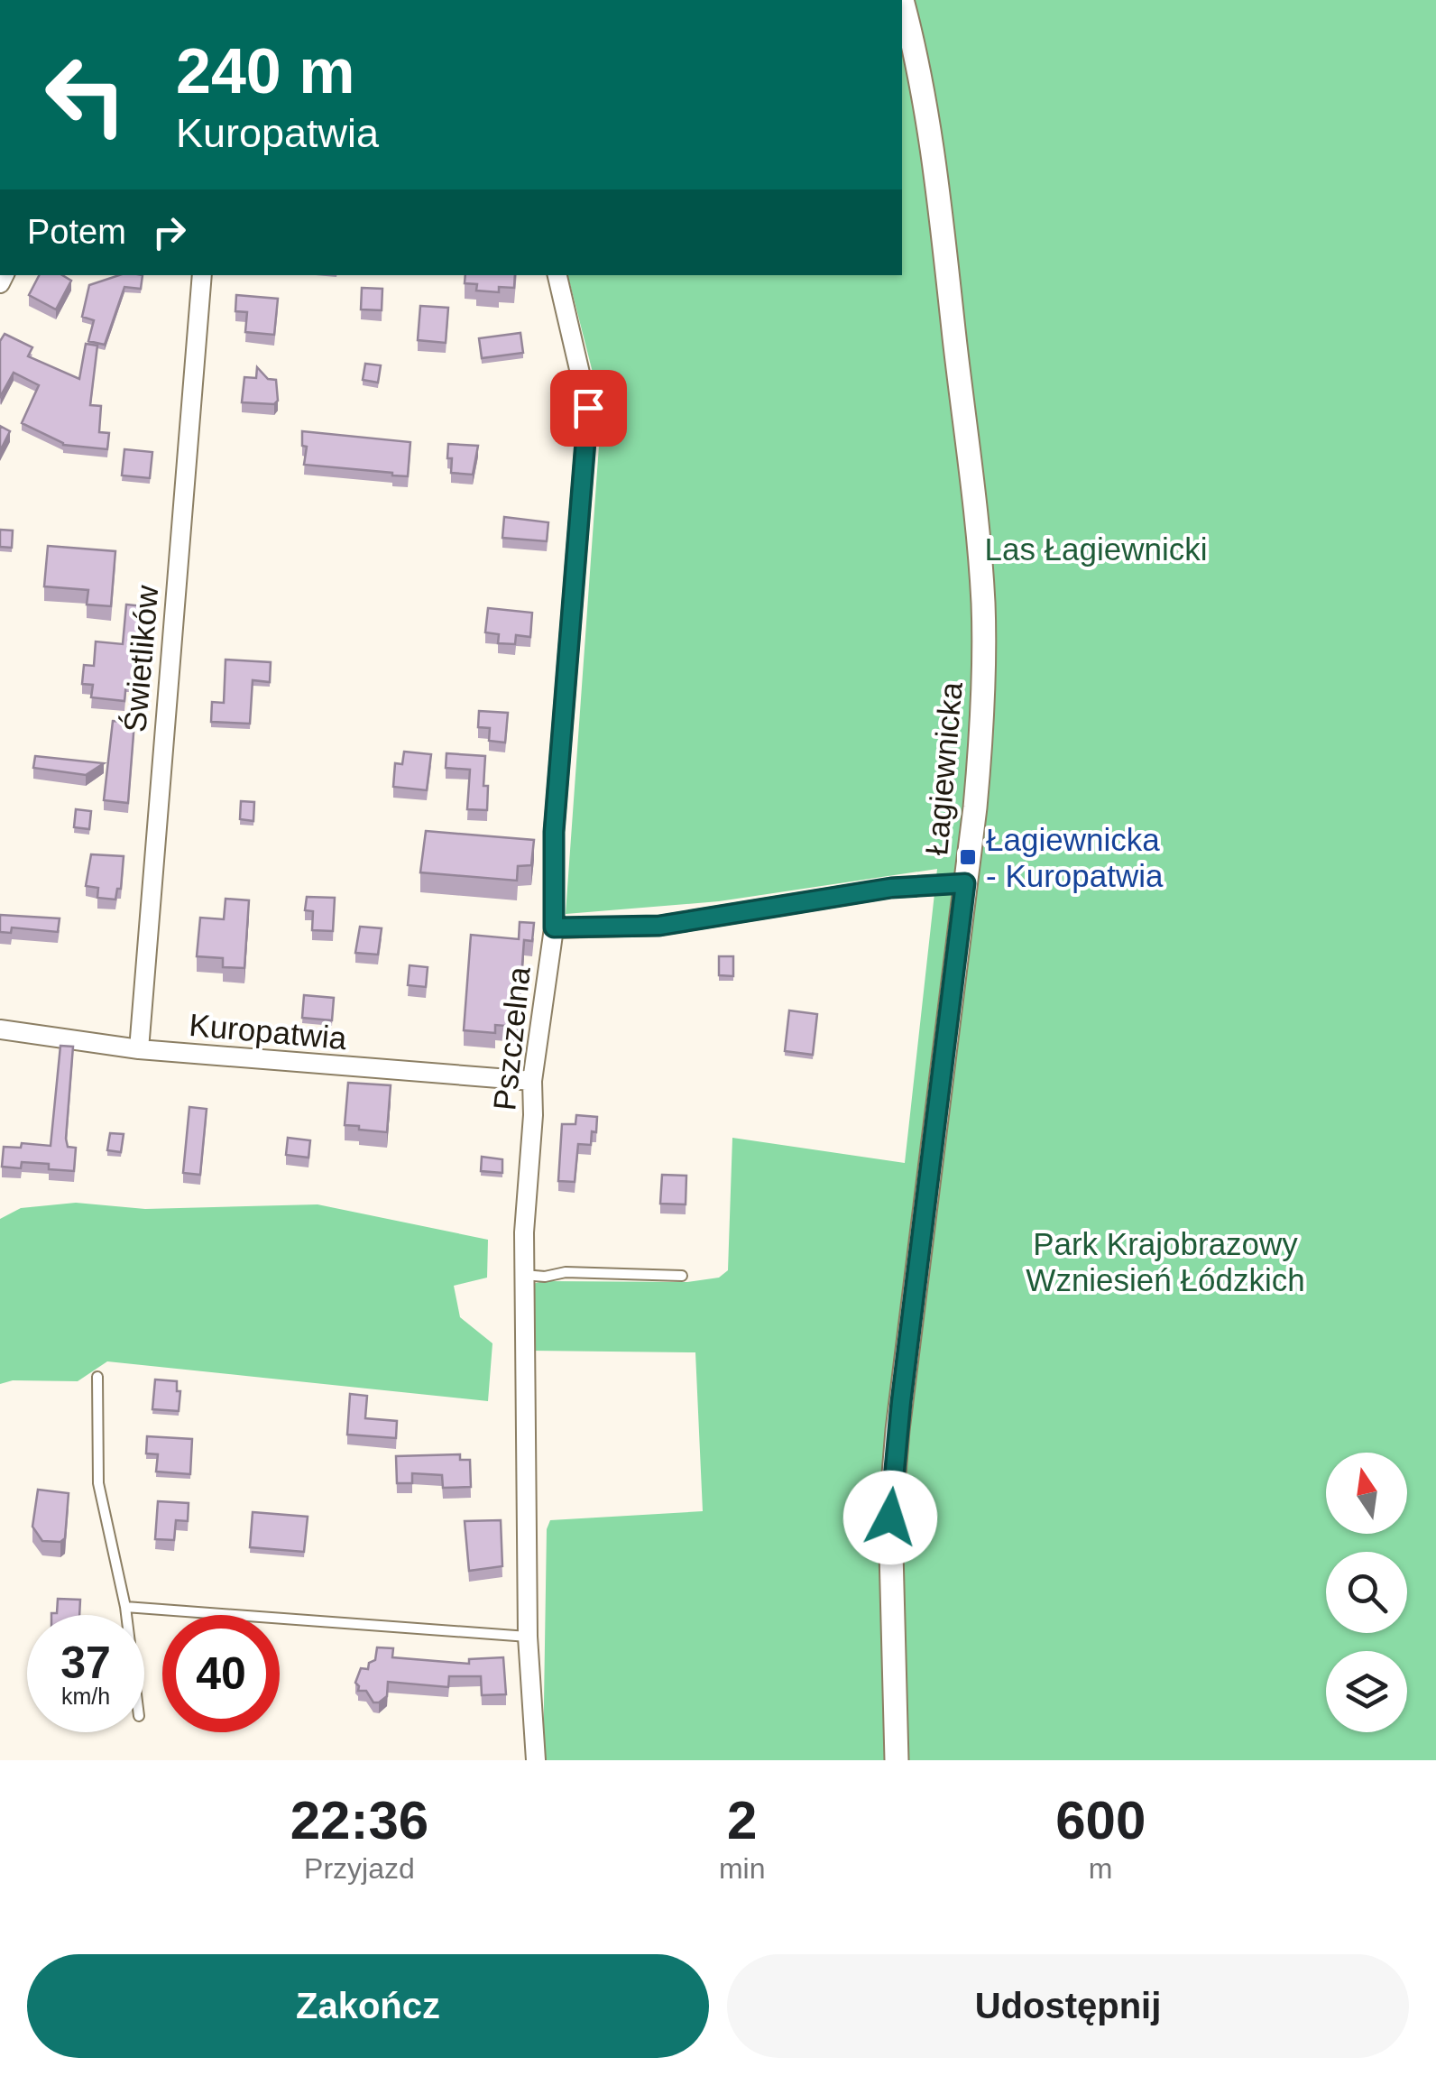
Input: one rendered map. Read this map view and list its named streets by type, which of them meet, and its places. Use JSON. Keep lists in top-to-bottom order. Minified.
{"streets":{"street":["Świetlików","Łagiewnicka","Kuropatwia","Pszczelna"]},"crossings":[["Świetlików","Kuropatwia"],["Kuropatwia","Pszczelna"]],"parks":["Las Łagiewnicki","Park Krajobrazowy Wzniesień Łódzkich"],"places":{"transit":["Łagiewnicka - Kuropatwia"]},"north":"top","page":{"turn":["240 m","Kuropatwia"],"then":"Potem","speed":"37 km/h","limit":"40","eta":["22:36","Przyjazd","2","min","600","m"],"buttons":["Zakończ","Udostępnij"]}}
